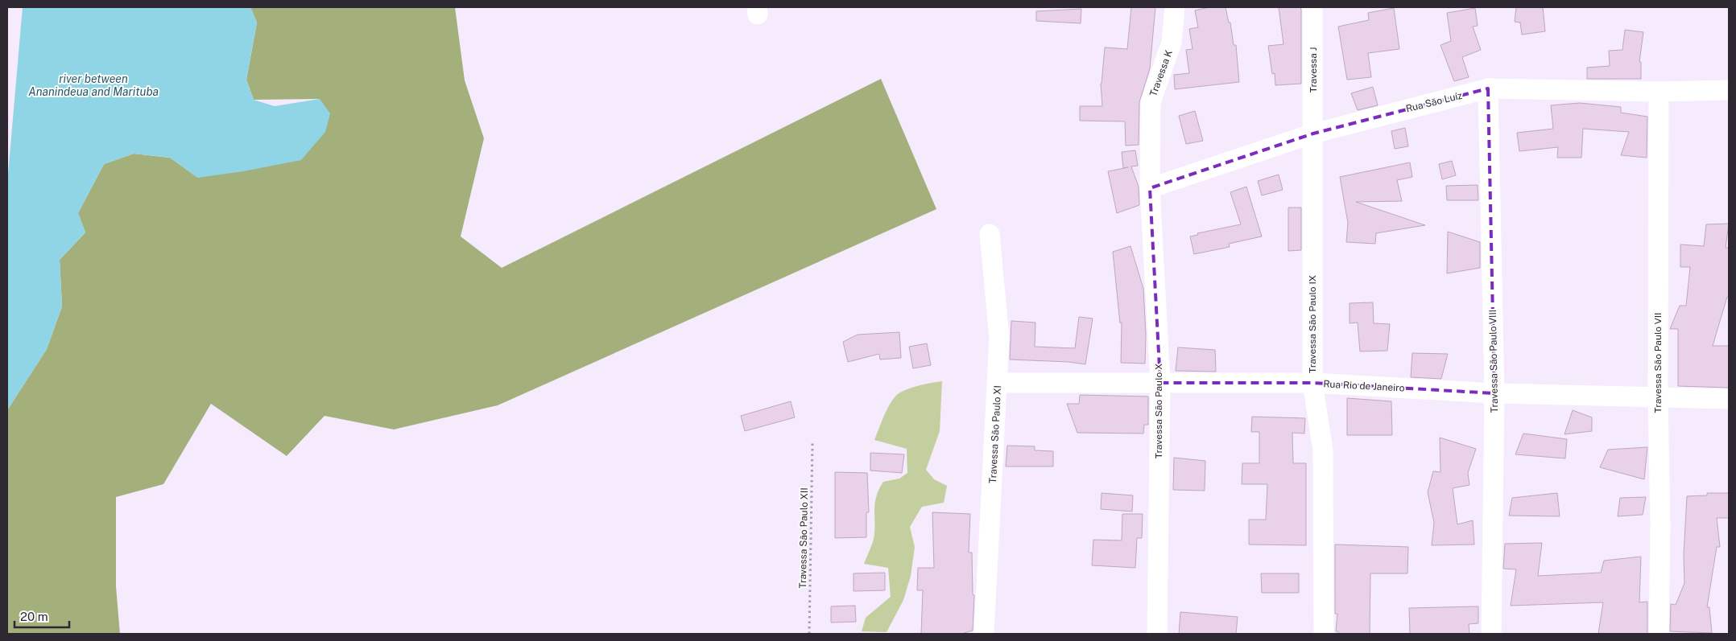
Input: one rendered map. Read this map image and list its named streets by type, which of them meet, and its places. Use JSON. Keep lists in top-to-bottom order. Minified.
{"streets":{"street":["Travessa J","Travessa K","Rua São Luíz","Travessa São Paulo IX","Travessa São Paulo VIII","Travessa São Paulo VII","Rua Rio de Janeiro","Travessa São Paulo X","Travessa São Paulo XI"],"path":["Travessa São Paulo XII"]},"crossings":[["Travessa J","Rua São Luíz"],["Travessa J","Travessa São Paulo IX"],["Travessa K","Rua São Luíz"],["Travessa K","Travessa São Paulo X"],["Rua São Luíz","Travessa São Paulo IX"],["Rua São Luíz","Travessa São Paulo VIII"],["Rua São Luíz","Travessa São Paulo VII"],["Rua São Luíz","Travessa São Paulo X"],["Travessa São Paulo IX","Rua Rio de Janeiro"],["Travessa São Paulo VIII","Rua Rio de Janeiro"],["Travessa São Paulo VII","Rua Rio de Janeiro"],["Rua Rio de Janeiro","Travessa São Paulo X"],["Rua Rio de Janeiro","Travessa São Paulo XI"]],"water":["river between Ananindeua and Marituba"],"scale_bar":"20 m"}
